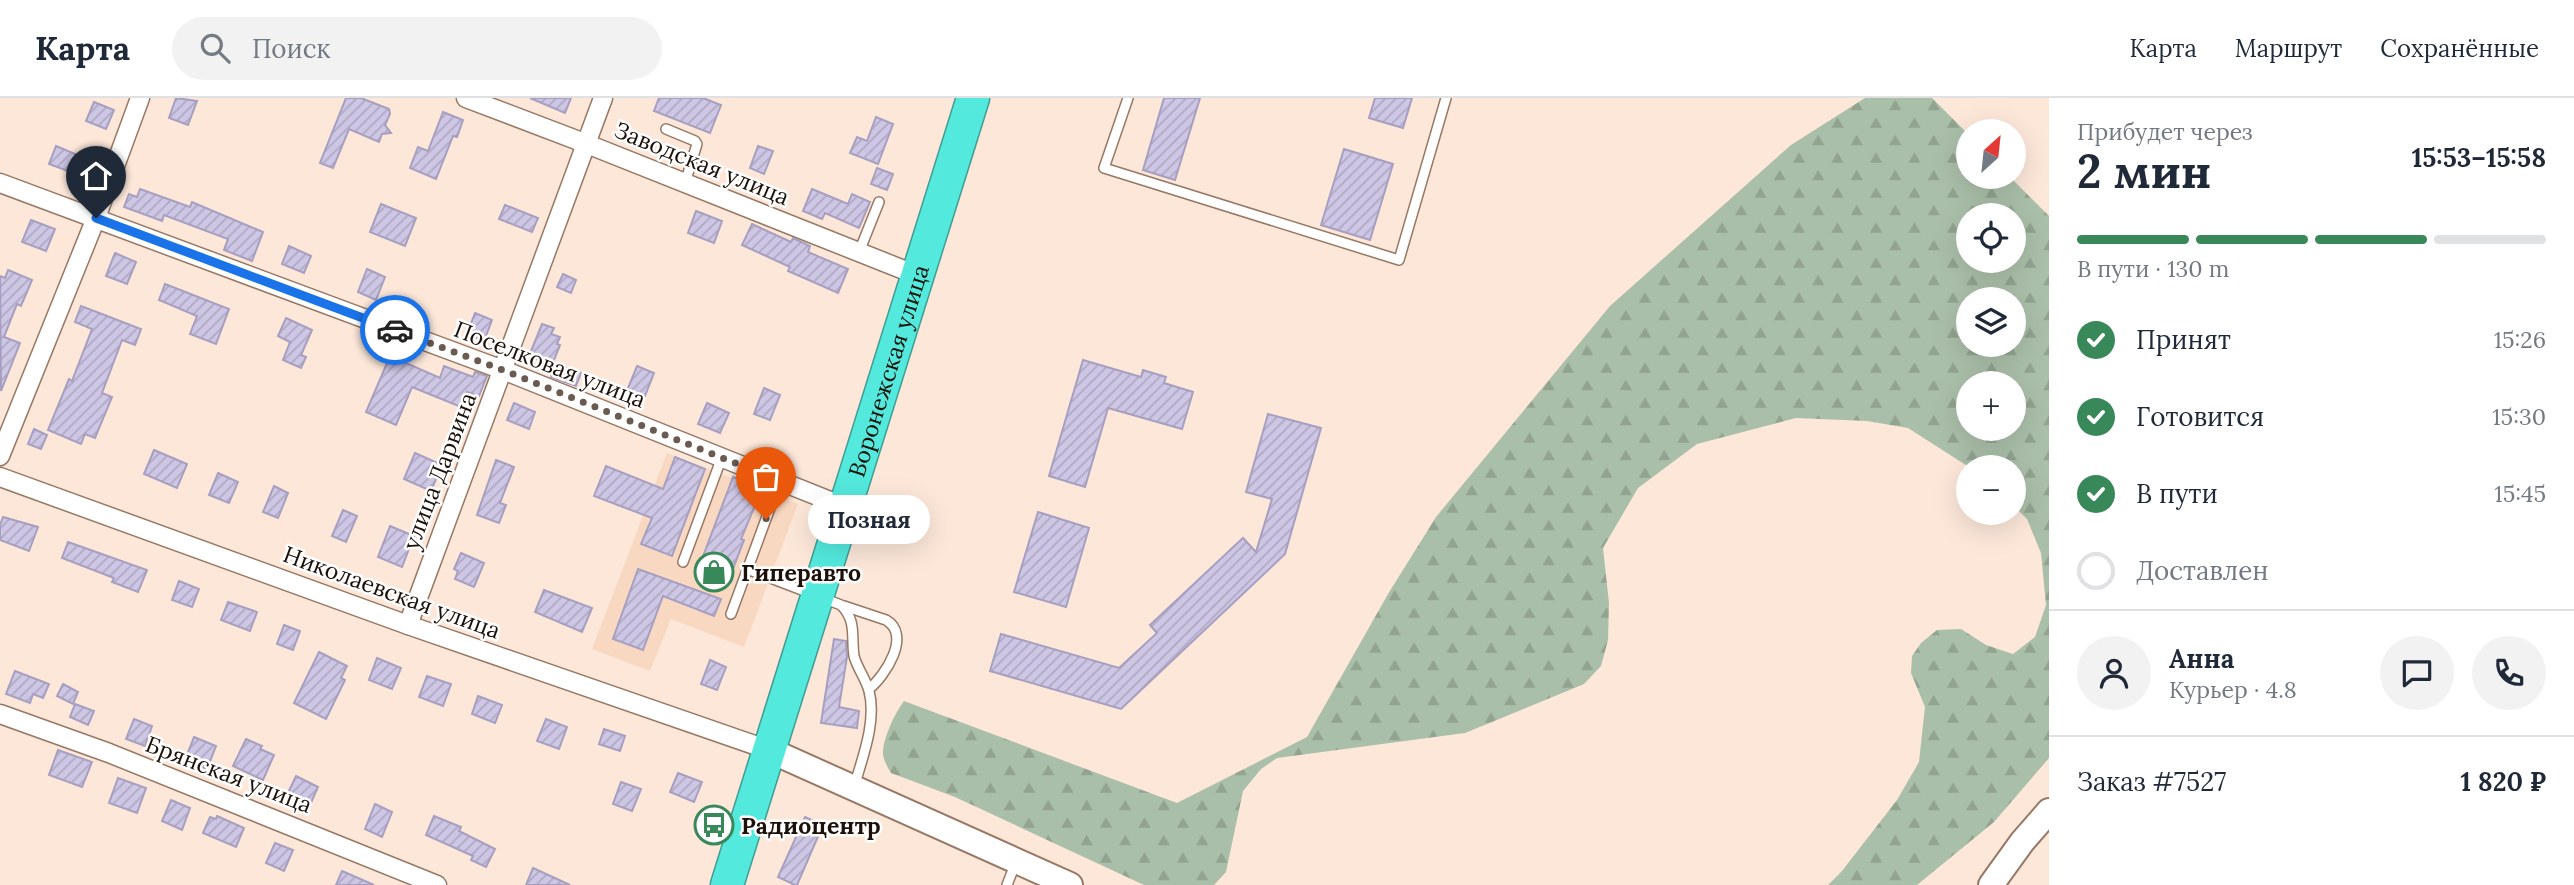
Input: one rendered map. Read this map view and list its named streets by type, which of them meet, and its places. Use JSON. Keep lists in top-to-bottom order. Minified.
{"streets":{"highway":["Воронежская улица"],"street":["Заводская улица","Поселковая улица","улица Дарвина","Николаевская улица","Брянская улица"]},"crossings":[["Заводская улица","Воронежская улица"],["Заводская улица","улица Дарвина"],["Поселковая улица","Воронежская улица"],["Поселковая улица","улица Дарвина"],["Воронежская улица","Николаевская улица"],["улица Дарвина","Николаевская улица"]],"places":{"other":["Позная"],"shop":["Гиперавто"],"bus stop":["Радиоцентр"]},"north":"top right","page":{"header":"Карта","search":"Поиск","nav":["Карта","Маршрут","Сохранённые"],"heading":["2 мин","Прибудет через","15:53–15:58"],"panel":["Анна","Курьер · 4.8","Заказ #7527","1 820 ₽"],"map_buttons":["+","−"],"bar":"В пути · 130 m","list":[["Принят","15:26"],["Готовится","15:30"],["В пути","15:45"],"Доставлен"],"bubble":"Позная"}}
